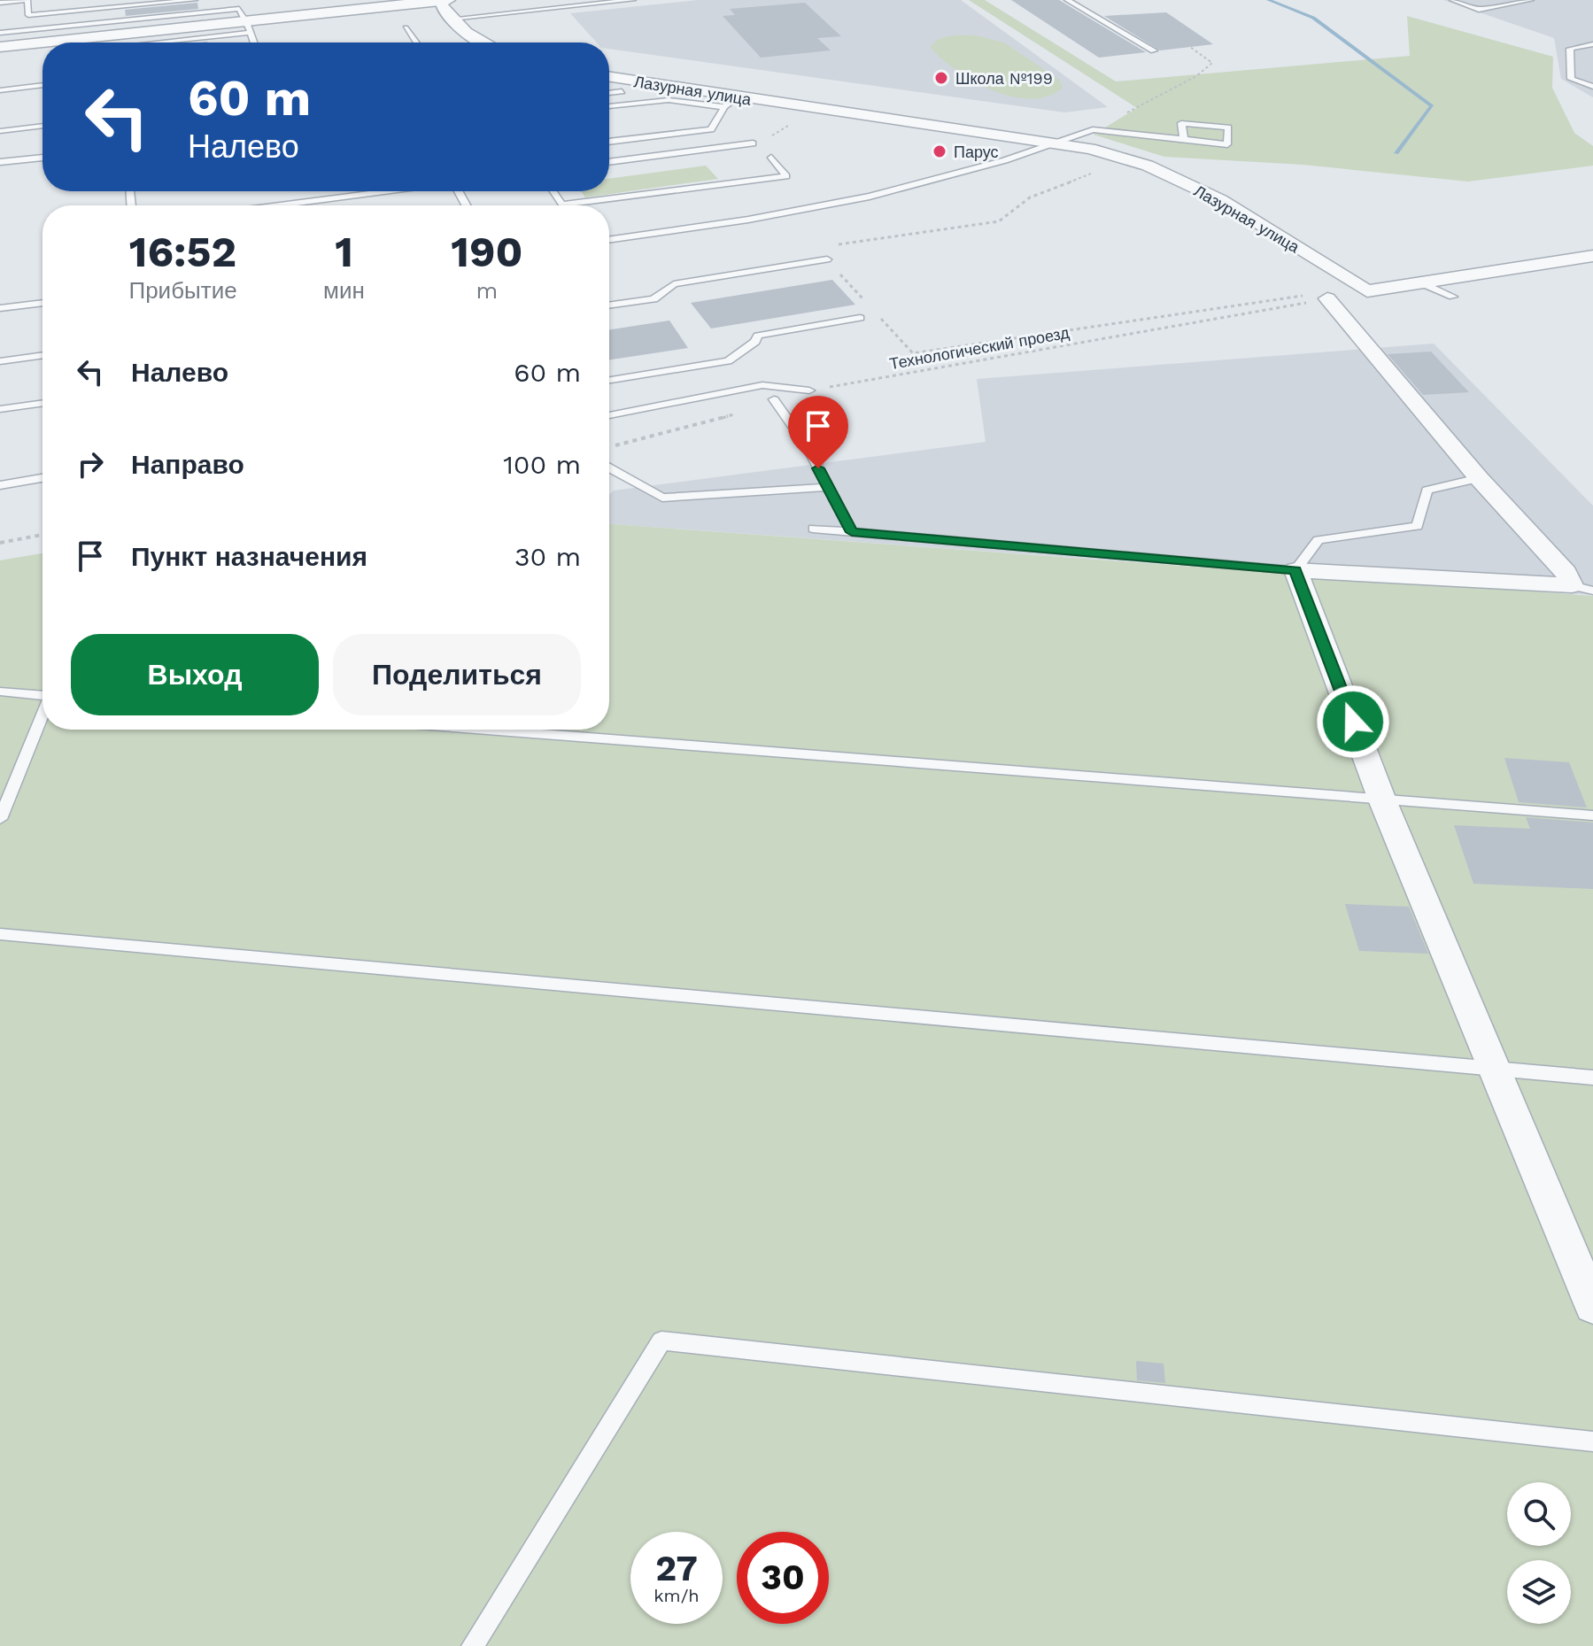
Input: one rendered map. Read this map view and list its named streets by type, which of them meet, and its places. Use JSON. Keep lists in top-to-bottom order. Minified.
{"streets":{"street":["Лазурная улица"],"path":["Технологический проезд"]},"places":["Школа №199","Парус"],"page":{"turn":["60 m","Налево"],"eta":["16:52","Прибытие","1","мин","190","m"],"list":[{"name":"Налево","value":"60 m"},{"name":"Направо","value":"100 m"},{"name":"Пункт назначения","value":"30 m"}],"buttons":["Выход","Поделиться"],"speed":"27 km/h","limit":"30"}}
